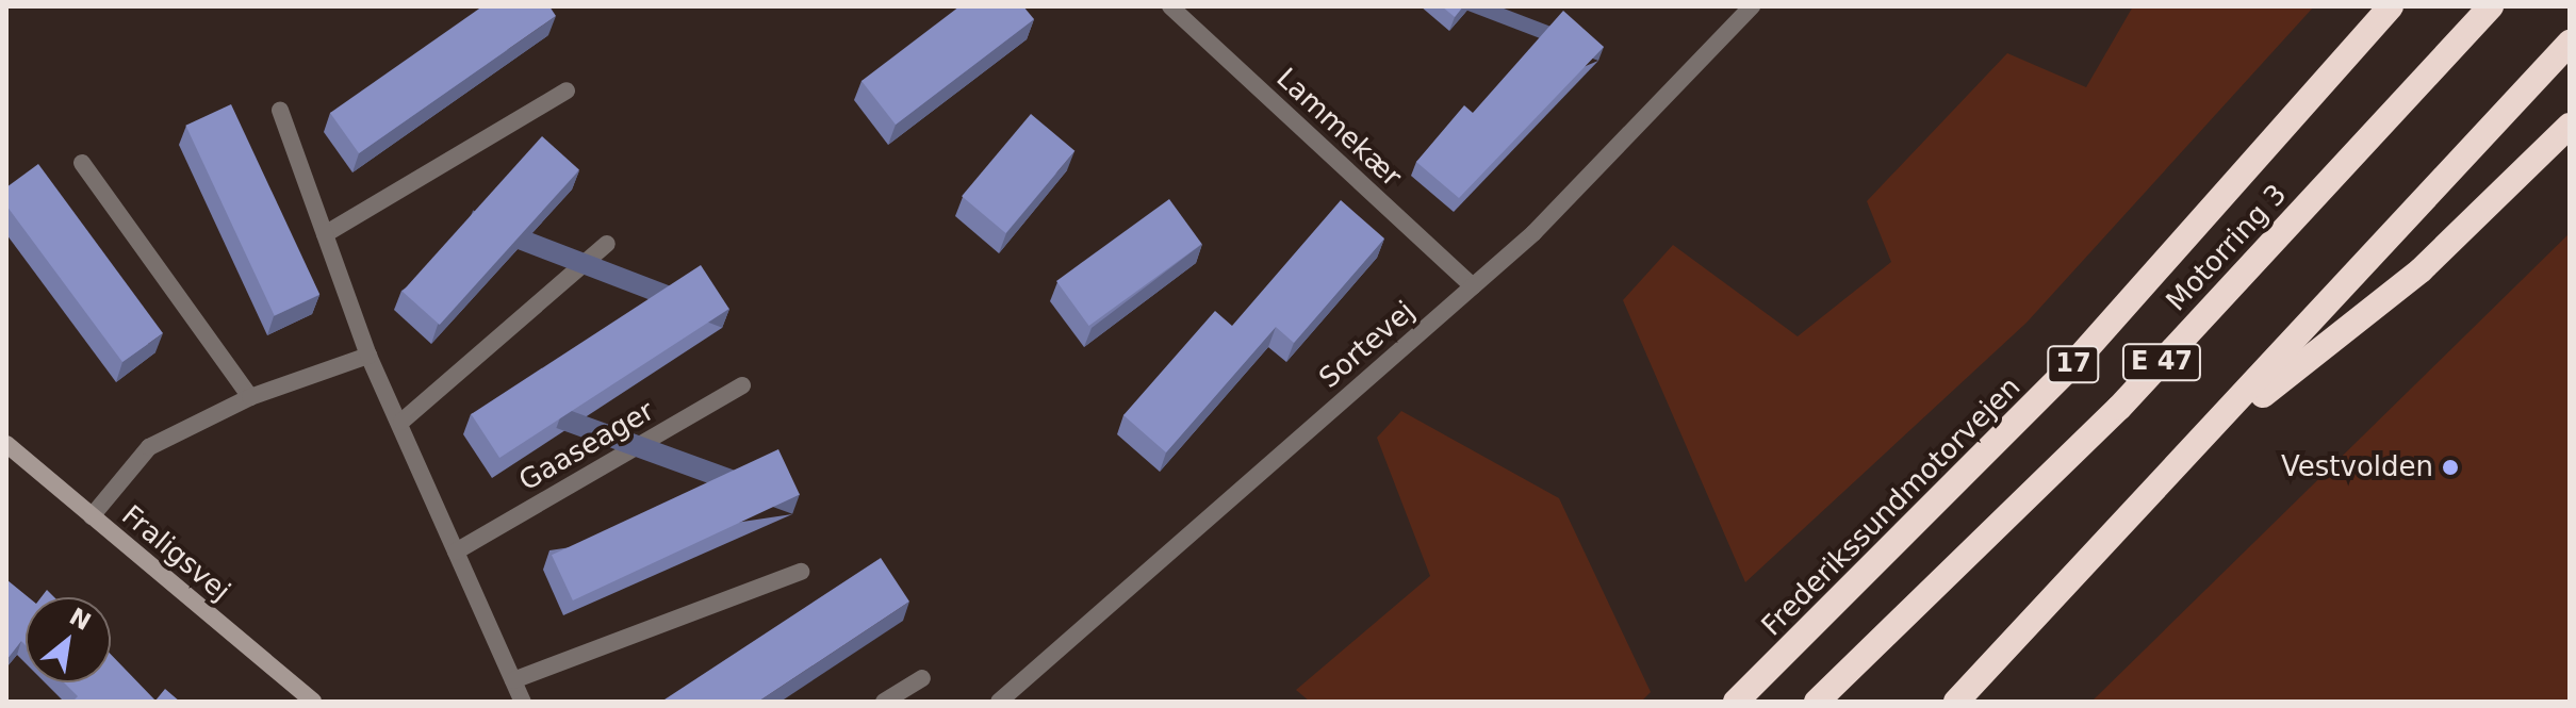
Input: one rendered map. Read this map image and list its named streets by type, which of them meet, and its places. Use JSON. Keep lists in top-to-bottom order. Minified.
{"streets":{"highway":["Motorring 3","E 47","17","Frederikssundmotorvejen"],"street":["Lammekær","Sortevej","Gaaseager","Fraligsvej"]},"crossings":[["Lammekær","Sortevej"]],"places":["Vestvolden"],"north":"top right"}
